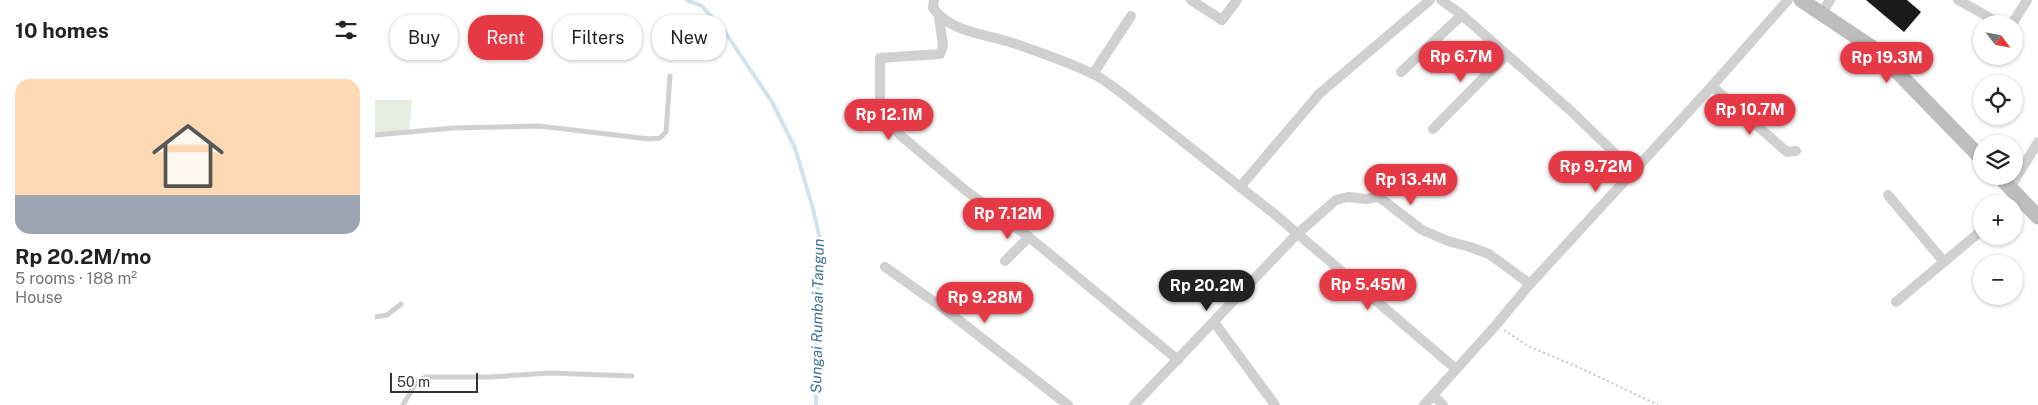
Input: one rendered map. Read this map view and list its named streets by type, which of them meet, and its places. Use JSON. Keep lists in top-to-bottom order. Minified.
{"water":["Sungai Rumbai Tangun"],"scale_bar":"50 m","north":"bottom right","page":{"heading":"10 homes","map_buttons":["+","−"],"chip":["Buy","Rent","Filters","New"],"price":["Rp 6.7M","Rp 19.3M","Rp 10.7M","Rp 12.1M","Rp 9.72M","Rp 13.4M","Rp 7.12M","Rp 5.45M","Rp 20.2M","Rp 9.28M"],"list":[{"name":"Rp 20.2M/mo","note":"5 rooms · 188 m² · House"}],"scale":"50 m"}}
